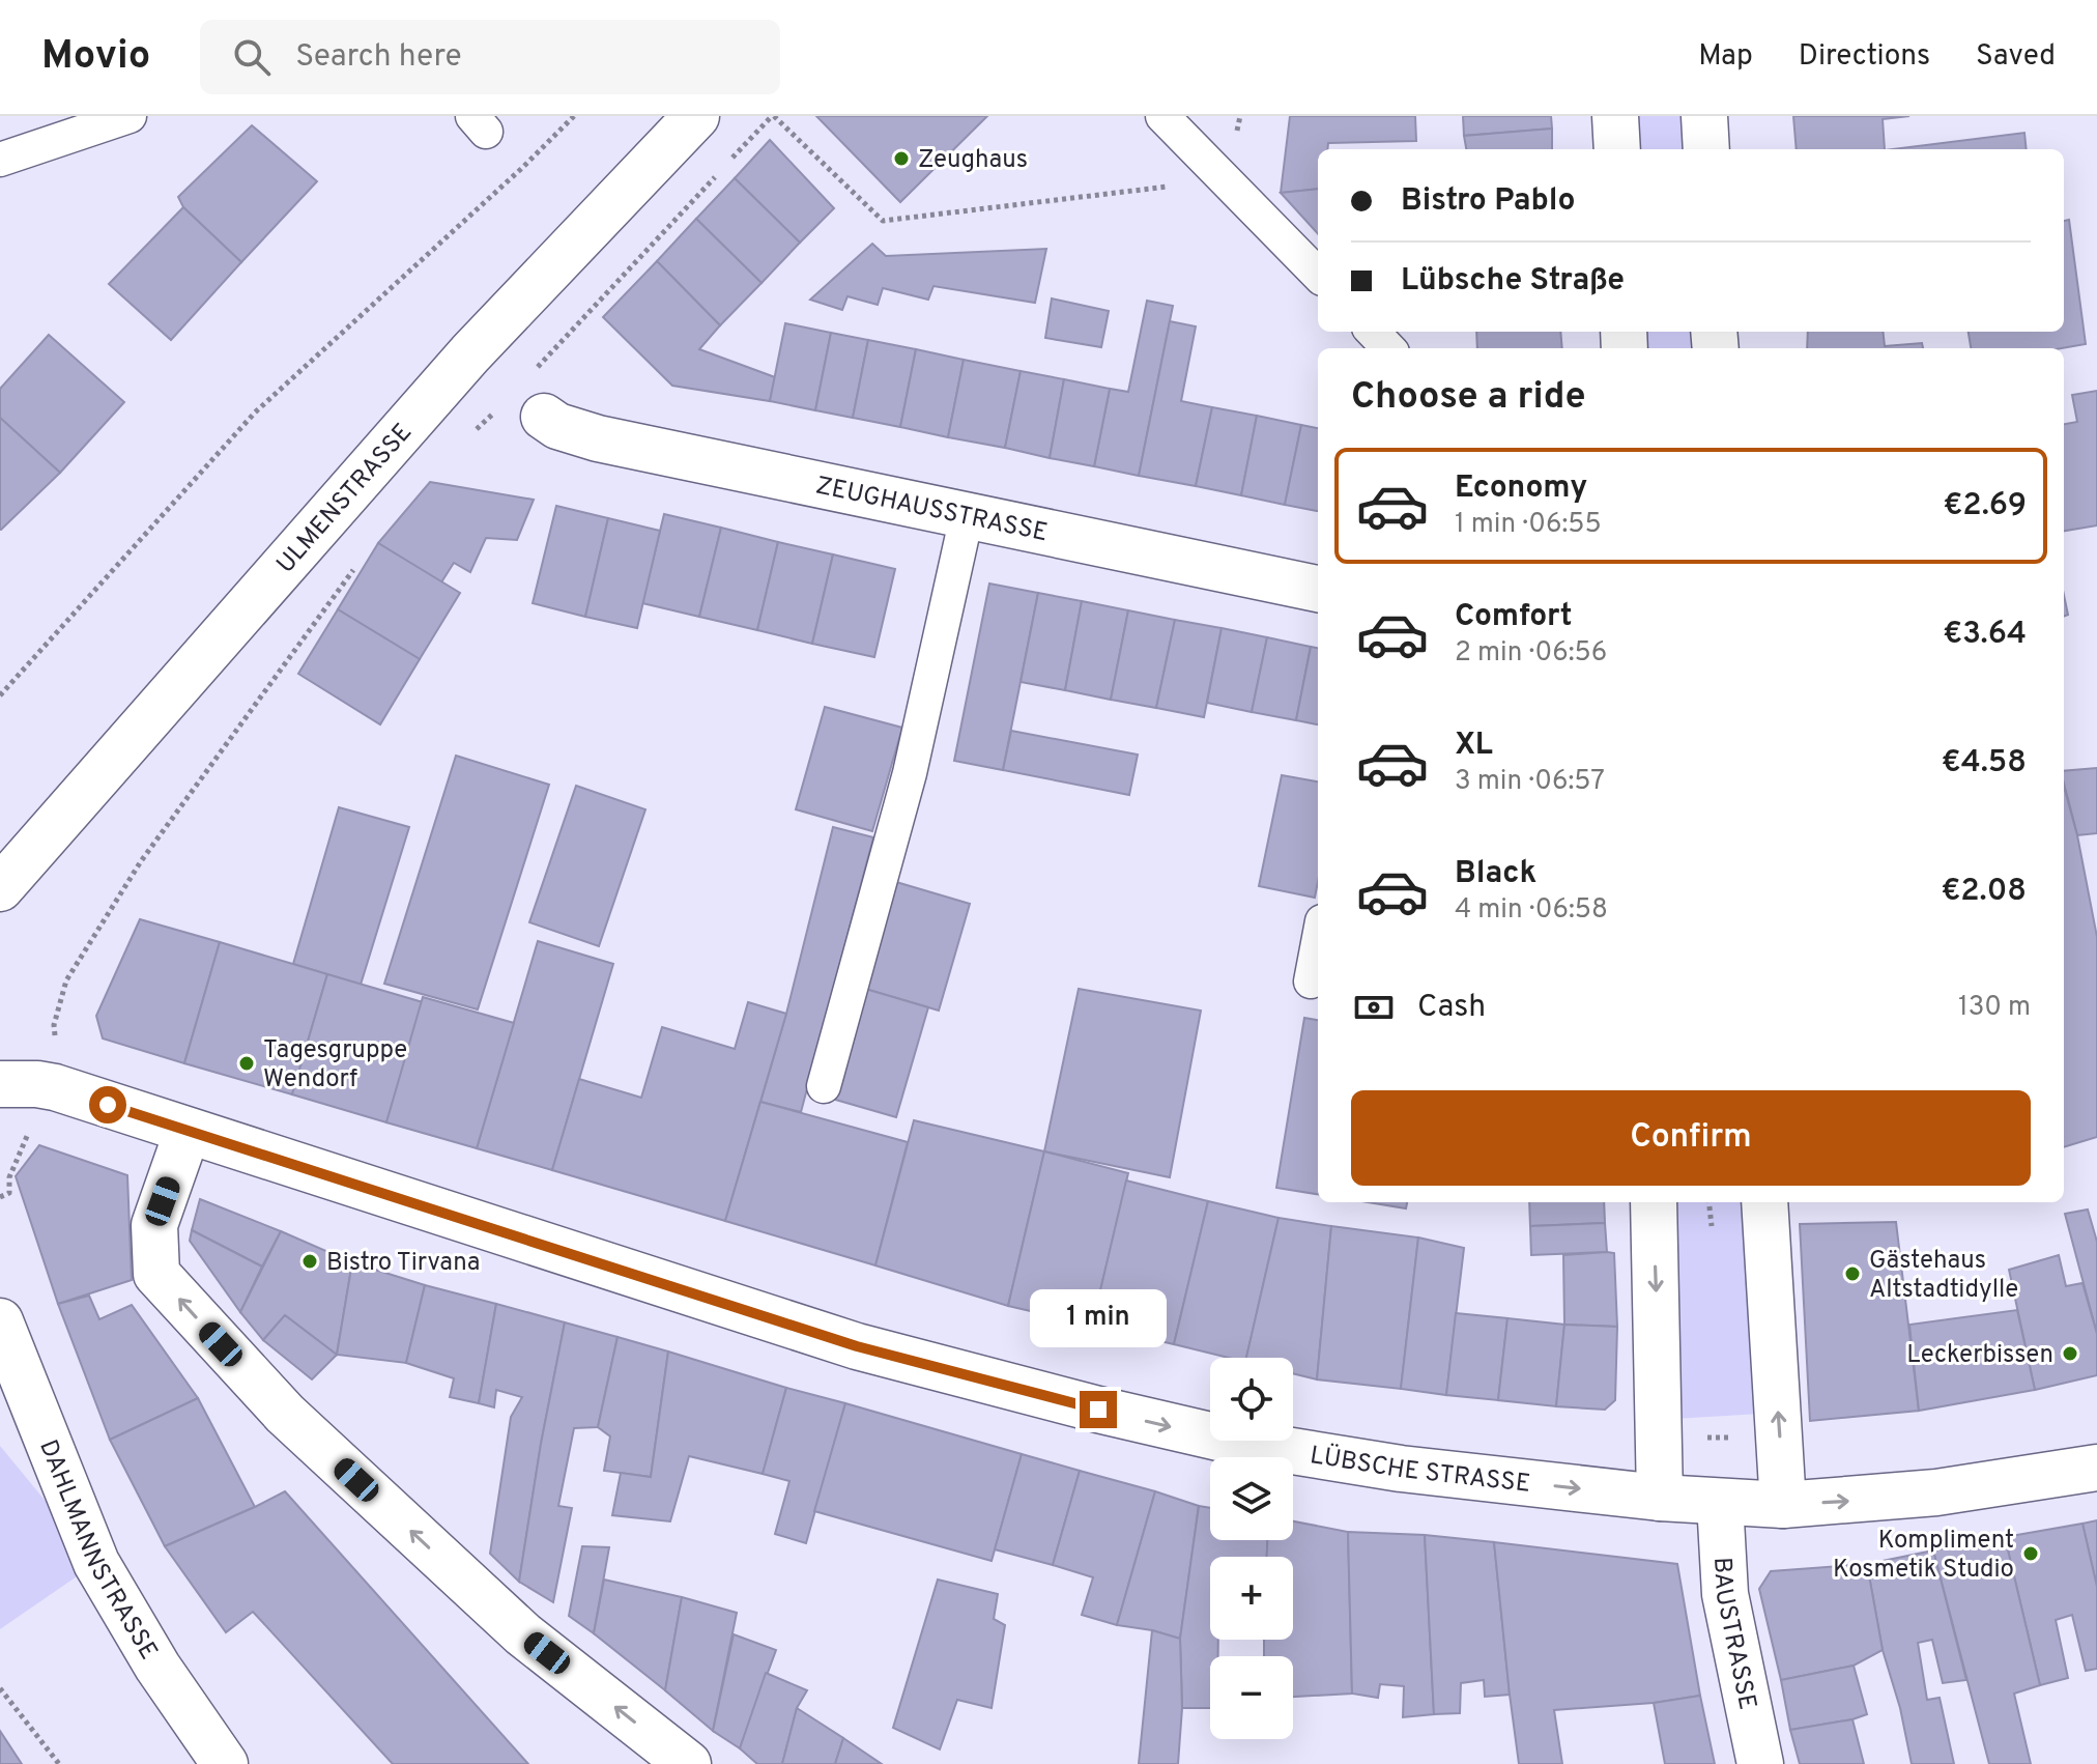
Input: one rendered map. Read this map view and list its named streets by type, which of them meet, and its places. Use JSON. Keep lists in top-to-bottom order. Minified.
{"streets":{"street":["ULMENSTRASSE","ZEUGHAUSSTRASSE","LÜBSCHE STRASSE","DAHLMANNSTRASSE","BAUSTRASSE"]},"crossings":[["LÜBSCHE STRASSE","BAUSTRASSE"]],"one_way":["LÜBSCHE STRASSE"],"places":["Zeughaus","Tagesgruppe Wendorf","Bistro Tirvana","Gästehaus Altstadtidylle","Leckerbissen","Kompliment Kosmetik Studio"],"page":{"header":"Movio","search":"Search here","nav":["Map","Directions","Saved"],"banner":["Bistro Pablo","Lübsche Straße"],"heading":"Choose a ride","list":[{"name":"Economy","note":"1 min · 06:55","value":"€2.69"},{"name":"Comfort","note":"2 min · 06:56","value":"€3.64"},{"name":"XL","note":"3 min · 06:57","value":"€4.58"},{"name":"Black","note":"4 min · 06:58","value":"€2.08"}],"pay":["Cash","130 m"],"buttons":"Confirm","bubble":"1 min","map_buttons":["+","−"]}}
